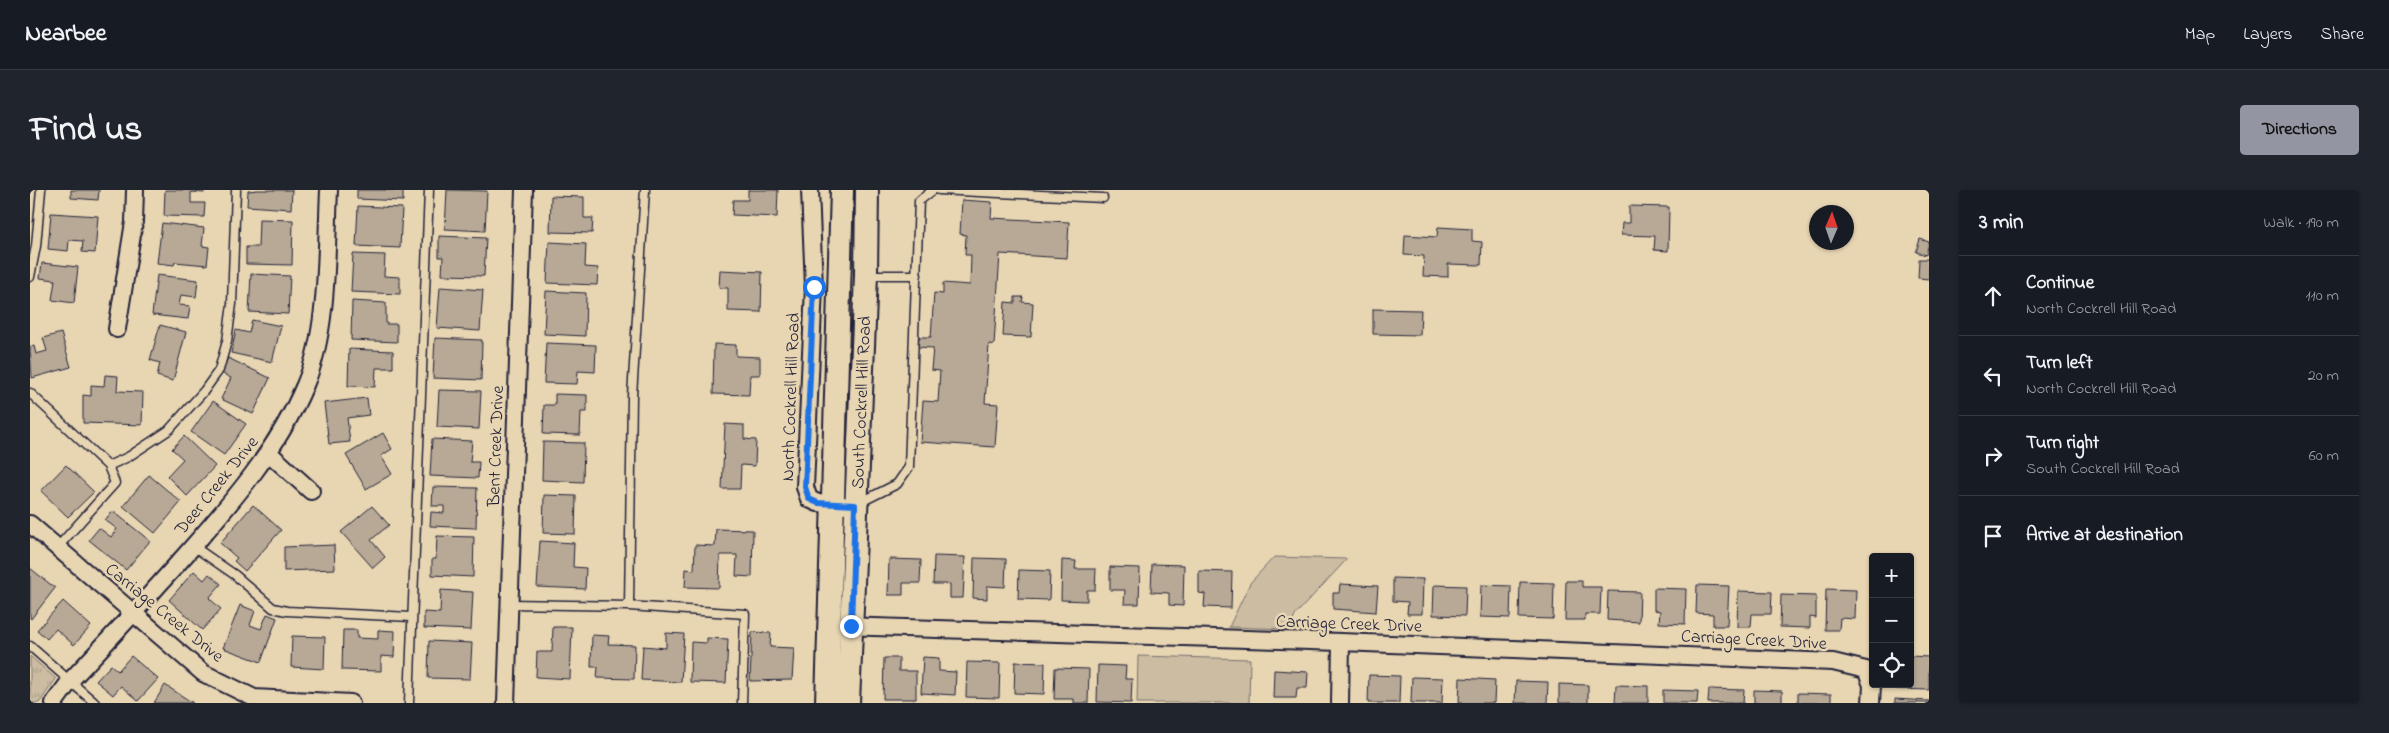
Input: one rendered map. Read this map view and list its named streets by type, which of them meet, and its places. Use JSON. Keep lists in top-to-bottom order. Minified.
{"streets":{"main road":["South Cockrell Hill Road"],"street":["North Cockrell Hill Road","Bent Creek Drive","Deer Creek Drive","Carriage Creek Drive"]},"crossings":[["North Cockrell Hill Road","South Cockrell Hill Road"],["South Cockrell Hill Road","Carriage Creek Drive"],["Deer Creek Drive","Carriage Creek Drive"]],"north":"top","page":{"header":"Nearbee","nav":["Map","Layers","Share"],"title":"Find us","buttons":"Directions","heading":["3 min","Walk · 190 m"],"list":[["Continue","North Cockrell Hill Road","110 m"],["Turn left","North Cockrell Hill Road","20 m"],["Turn right","South Cockrell Hill Road","60 m"],"Arrive at destination"],"map_buttons":["+","−"]}}
